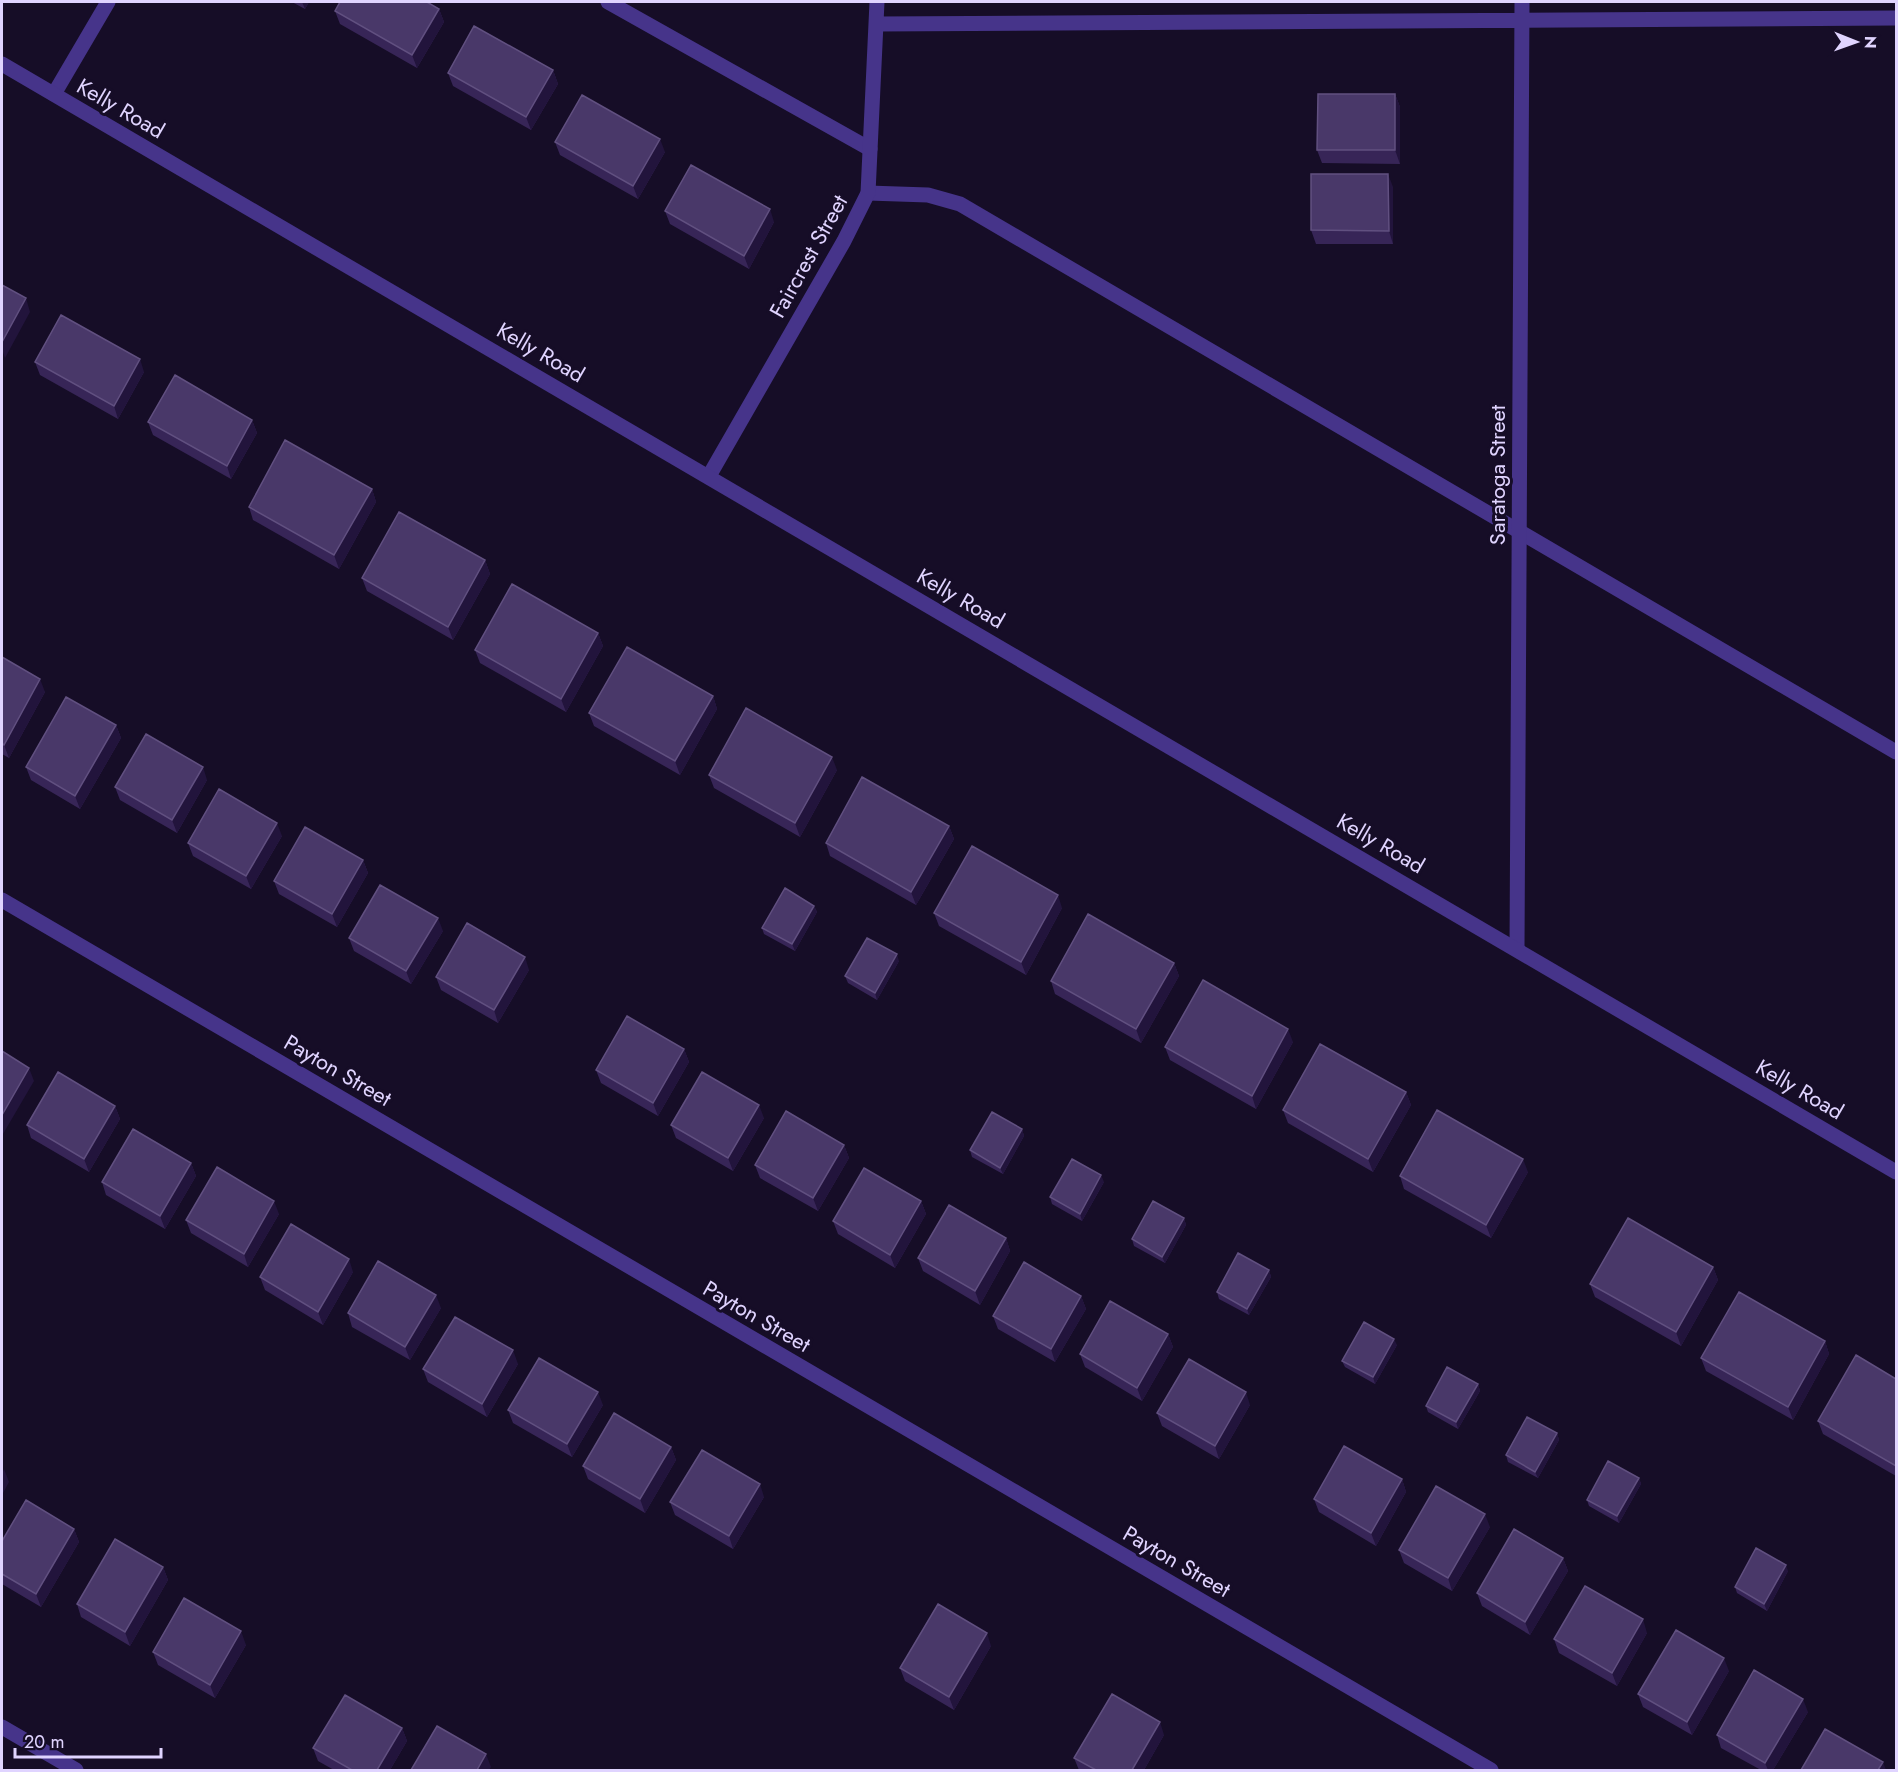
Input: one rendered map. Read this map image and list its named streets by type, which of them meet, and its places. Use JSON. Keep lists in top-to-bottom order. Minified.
{"streets":{"street":["Kelly Road","Faircrest Street","Saratoga Street","Payton Street"]},"crossings":[["Kelly Road","Faircrest Street"],["Kelly Road","Saratoga Street"]],"scale_bar":"20 m","north":"right"}
